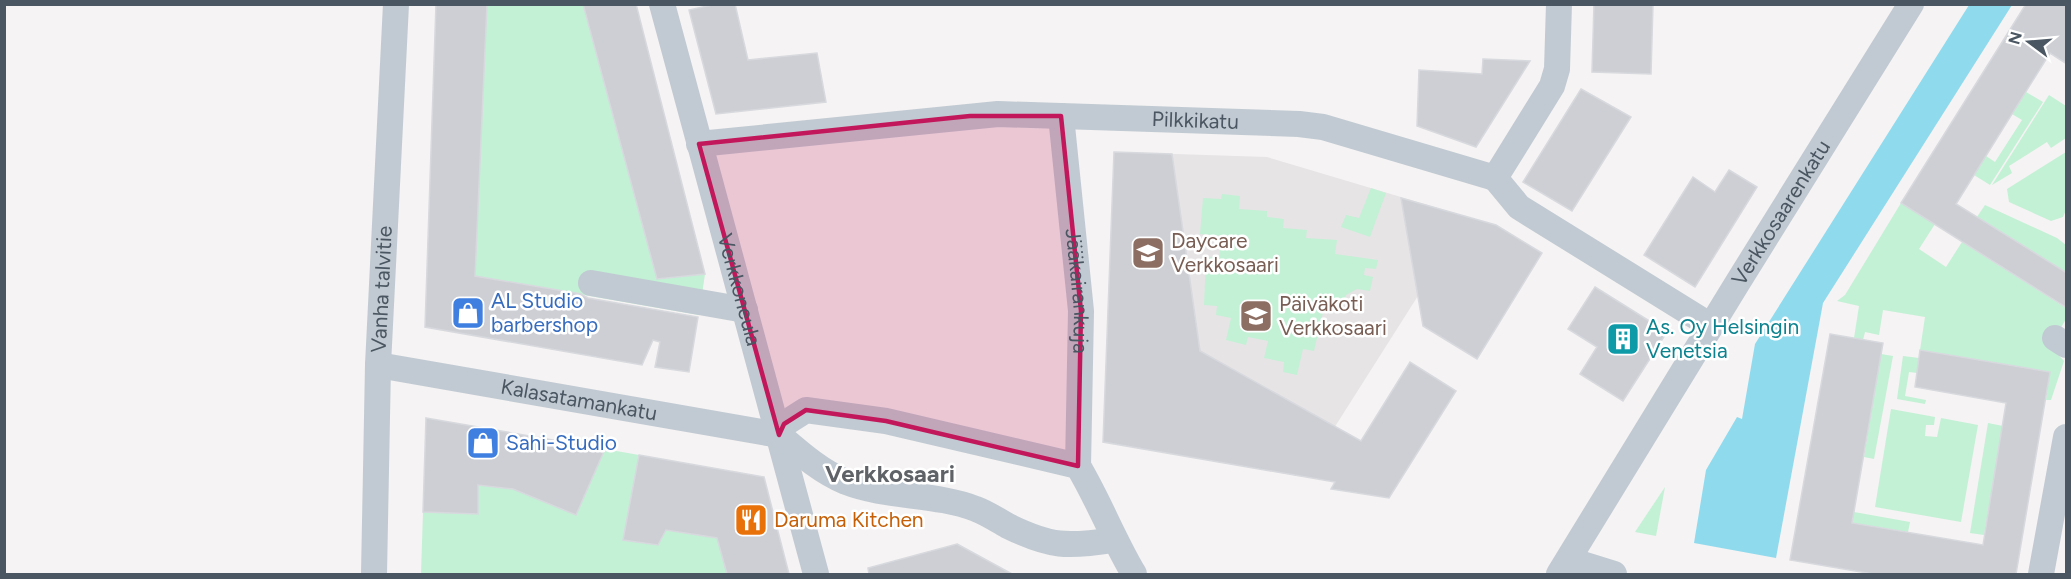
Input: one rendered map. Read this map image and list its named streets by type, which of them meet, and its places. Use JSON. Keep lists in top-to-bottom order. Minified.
{"streets":{"street":["Pilkkikatu","Verkkosaarenkatu","Vanha talvitie","Verkkoneula","Jääkairankuja","Kalasatamankatu"]},"crossings":[["Pilkkikatu","Verkkoneula"],["Pilkkikatu","Jääkairankuja"],["Vanha talvitie","Kalasatamankatu"],["Verkkoneula","Kalasatamankatu"]],"districts":["Verkkosaari"],"places":{"school or university":["Daycare Verkkosaari","Päiväkoti Verkkosaari"],"shop":["AL Studio barbershop","Sahi-Studio"],"building":["As. Oy Helsingin Venetsia"],"restaurant":["Daruma Kitchen"]},"north":"left"}
